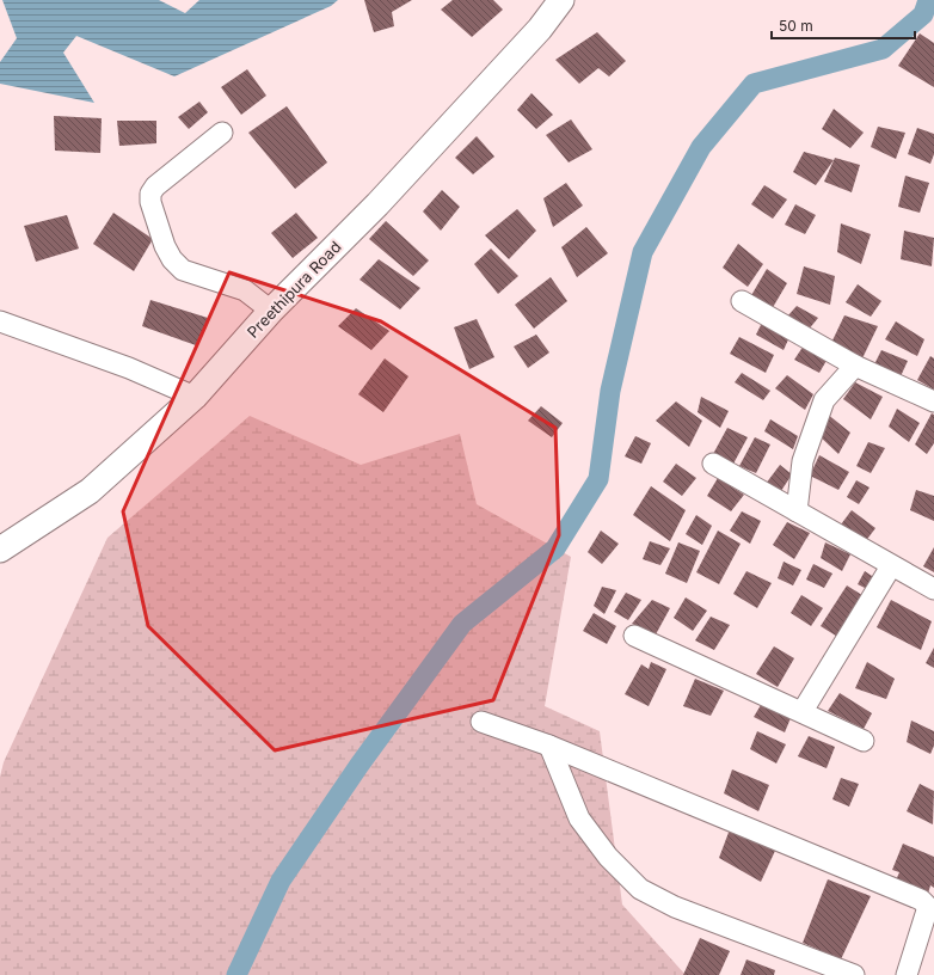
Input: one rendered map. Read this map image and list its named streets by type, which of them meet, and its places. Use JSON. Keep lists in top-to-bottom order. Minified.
{"streets":{"street":["Preethipura Road"]},"scale_bar":"50 m"}
